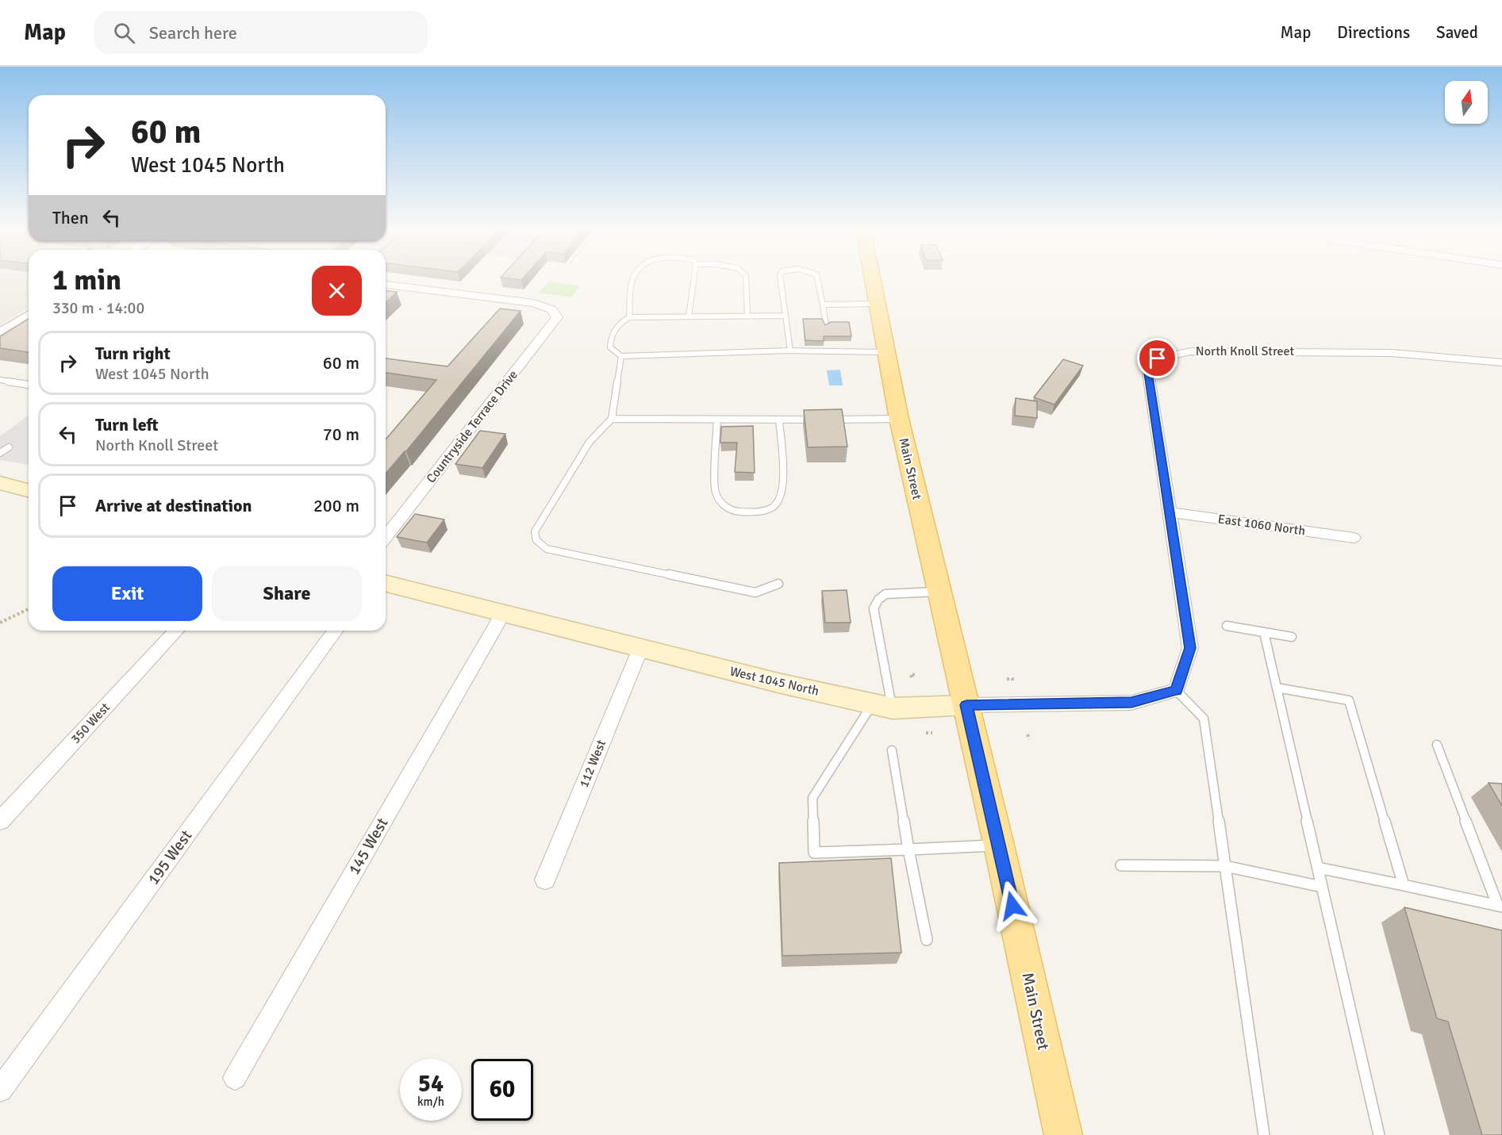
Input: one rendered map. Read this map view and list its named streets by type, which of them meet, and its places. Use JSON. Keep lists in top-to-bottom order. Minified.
{"streets":{"main road":["Main Street","West 1045 North"],"street":["North Knoll Street","Countryside Terrace Drive","East 1060 North","350 West","112 West","145 West","195 West"]},"crossings":[["North Knoll Street","East 1060 North"],["North Knoll Street","West 1045 North"],["Main Street","West 1045 North"],["West 1045 North","112 West"],["West 1045 North","145 West"]],"north":"top","page":{"header":"Map","search":"Search here","nav":["Map","Directions","Saved"],"turn":["60 m","West 1045 North"],"then":"Then","heading":["1 min","330 m · 14:00"],"list":[{"name":"Turn right","note":"West 1045 North","value":"60 m"},{"name":"Turn left","note":"North Knoll Street","value":"70 m"},{"name":"Arrive at destination","value":"200 m"}],"buttons":["Exit","Share"],"speed":"54 km/h","limit":"60"}}
